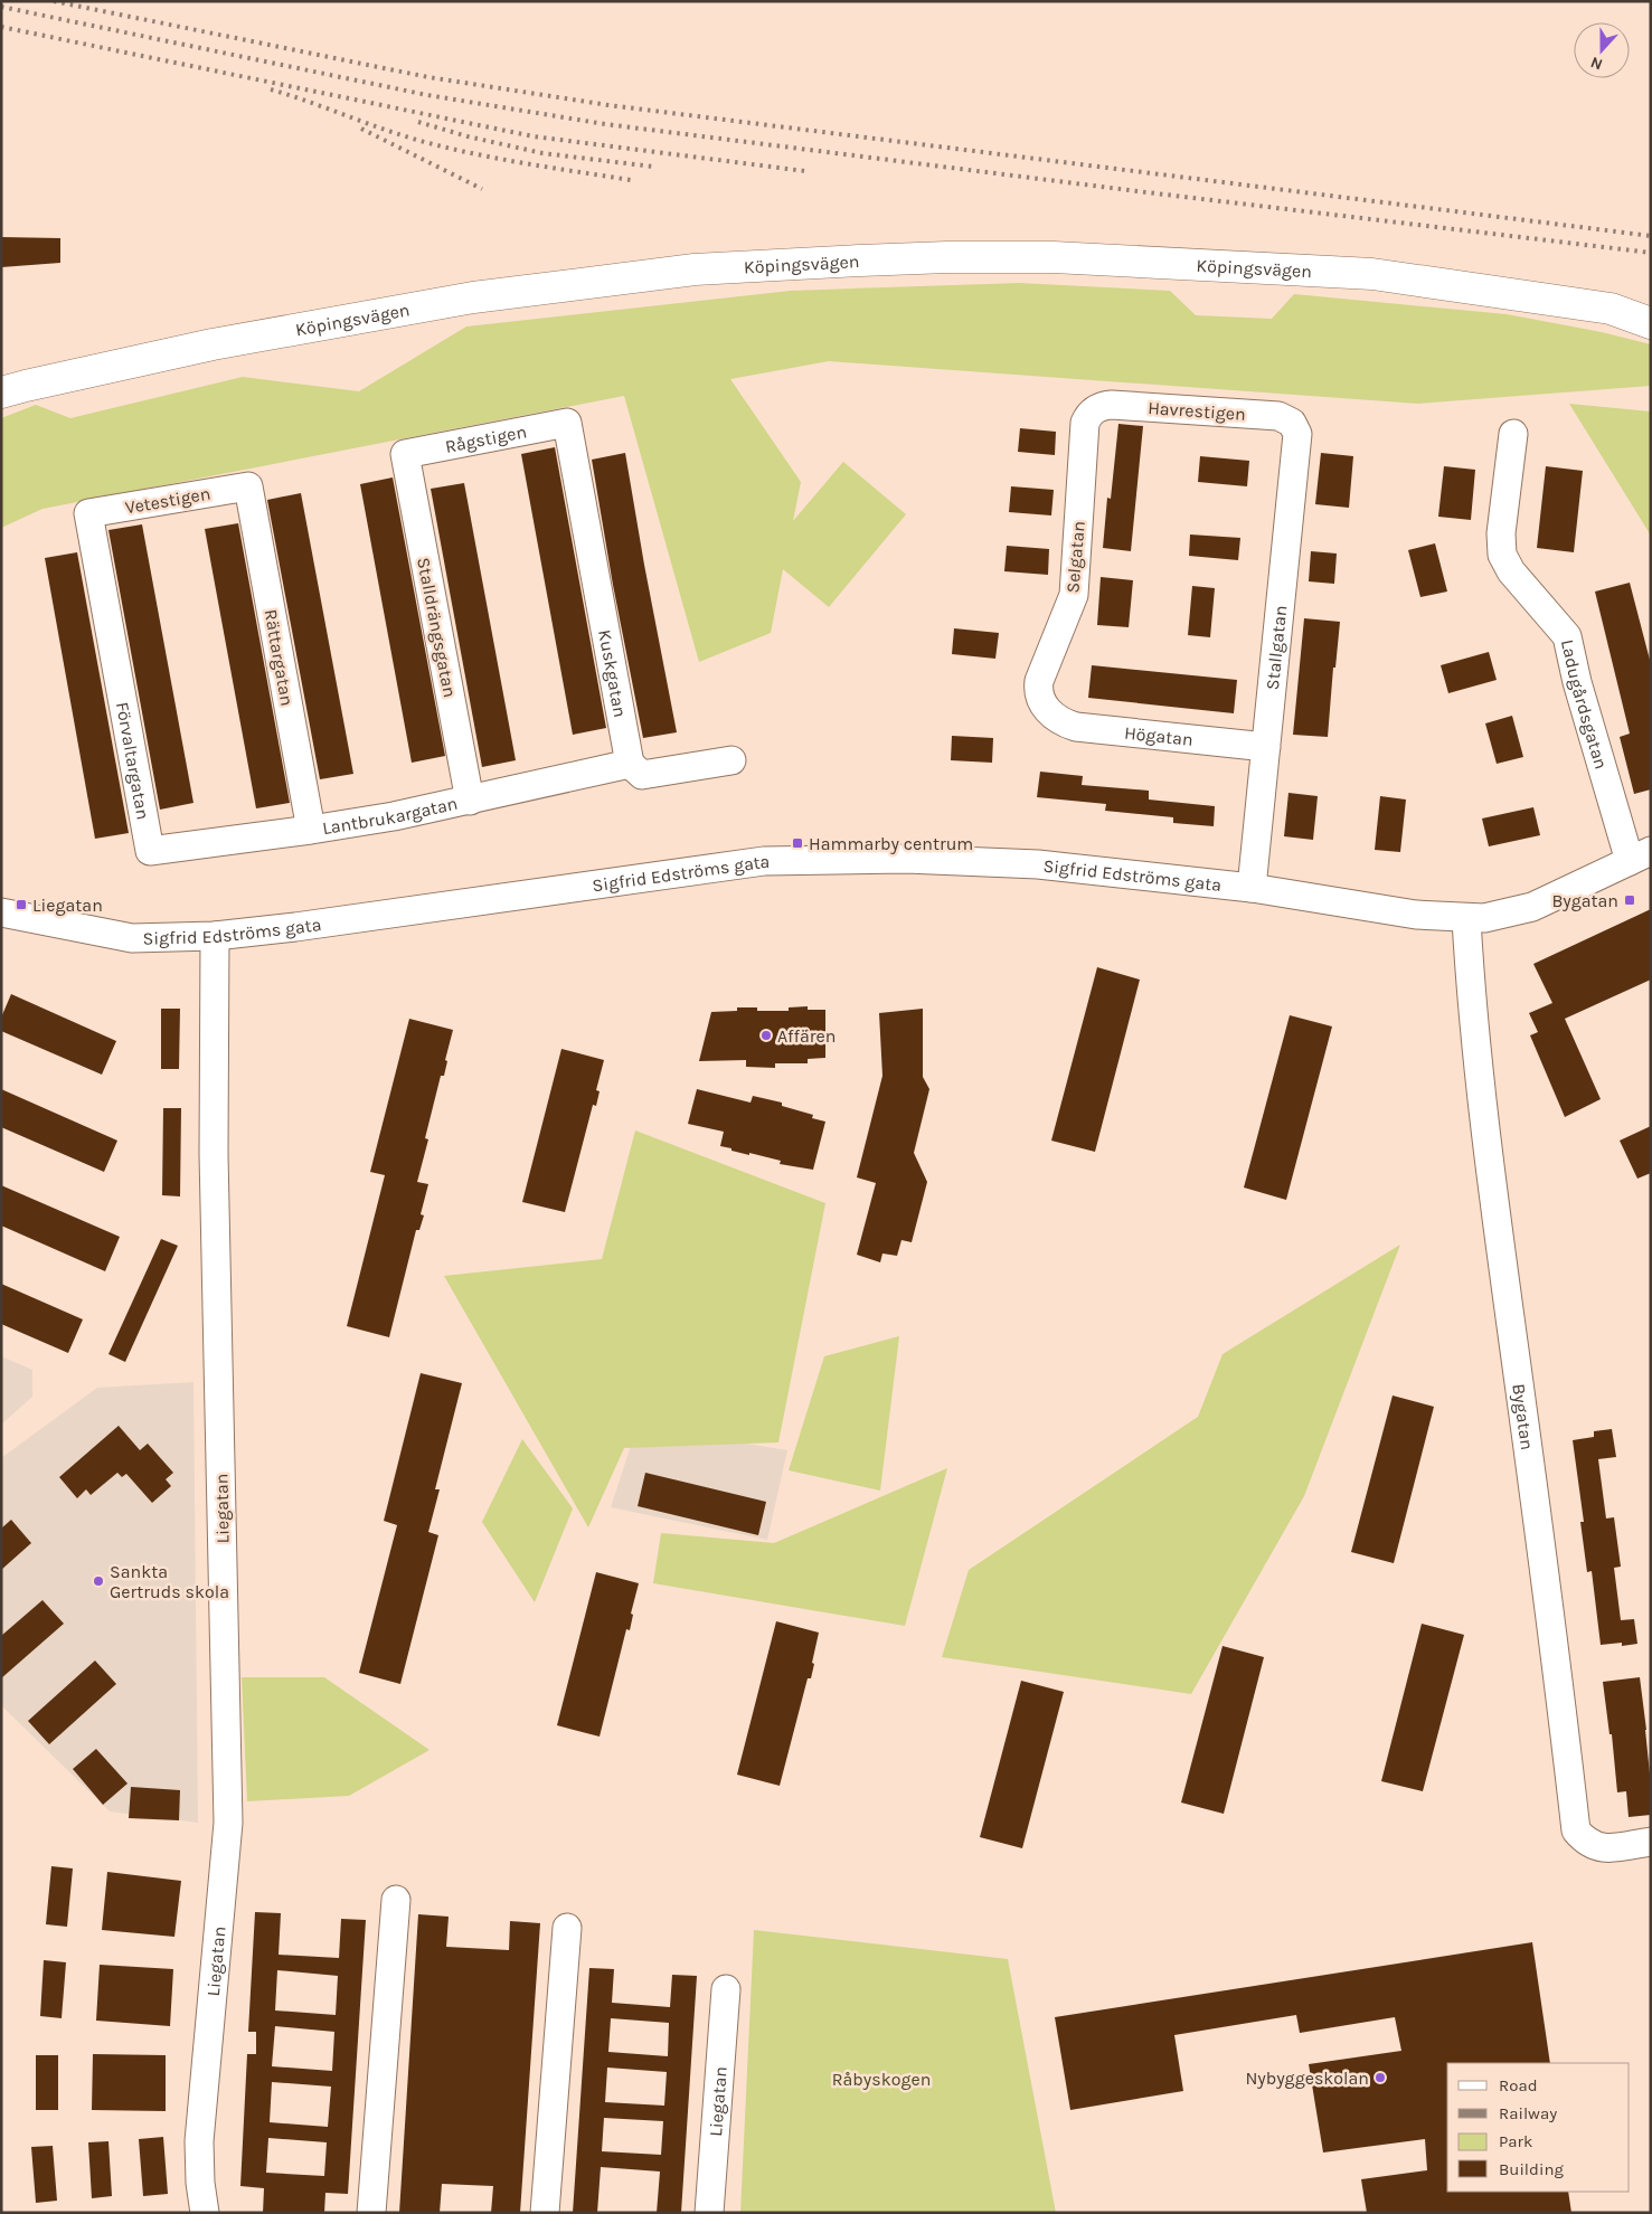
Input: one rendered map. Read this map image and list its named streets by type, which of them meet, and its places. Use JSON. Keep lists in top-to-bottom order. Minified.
{"streets":{"main road":["Köpingsvägen"],"street":["Havrestigen","Rågstigen","Vetestigen","Selgatan","Stalldrängsgatan","Stallgatan","Rättargatan","Kuskgatan","Ladugårdsgatan","Högatan","Förvaltargatan","Lantbrukargatan","Sigfrid Edströms gata","Bygatan","Liegatan"]},"crossings":[["Havrestigen","Selgatan"],["Havrestigen","Stallgatan"],["Rågstigen","Stalldrängsgatan"],["Rågstigen","Kuskgatan"],["Vetestigen","Rättargatan"],["Vetestigen","Förvaltargatan"],["Selgatan","Högatan"],["Stalldrängsgatan","Lantbrukargatan"],["Stallgatan","Högatan"],["Stallgatan","Sigfrid Edströms gata"],["Rättargatan","Förvaltargatan"],["Rättargatan","Lantbrukargatan"],["Ladugårdsgatan","Sigfrid Edströms gata"],["Förvaltargatan","Lantbrukargatan"],["Sigfrid Edströms gata","Bygatan"],["Sigfrid Edströms gata","Liegatan"]],"parks":["Råbyskogen"],"places":{"transit":["Hammarby centrum","Bygatan","Liegatan"],"other":["Affären","Sankta Gertruds skola","Nybyggeskolan"]},"legend":["Road","Railway","Park","Building"],"north":"bottom"}
